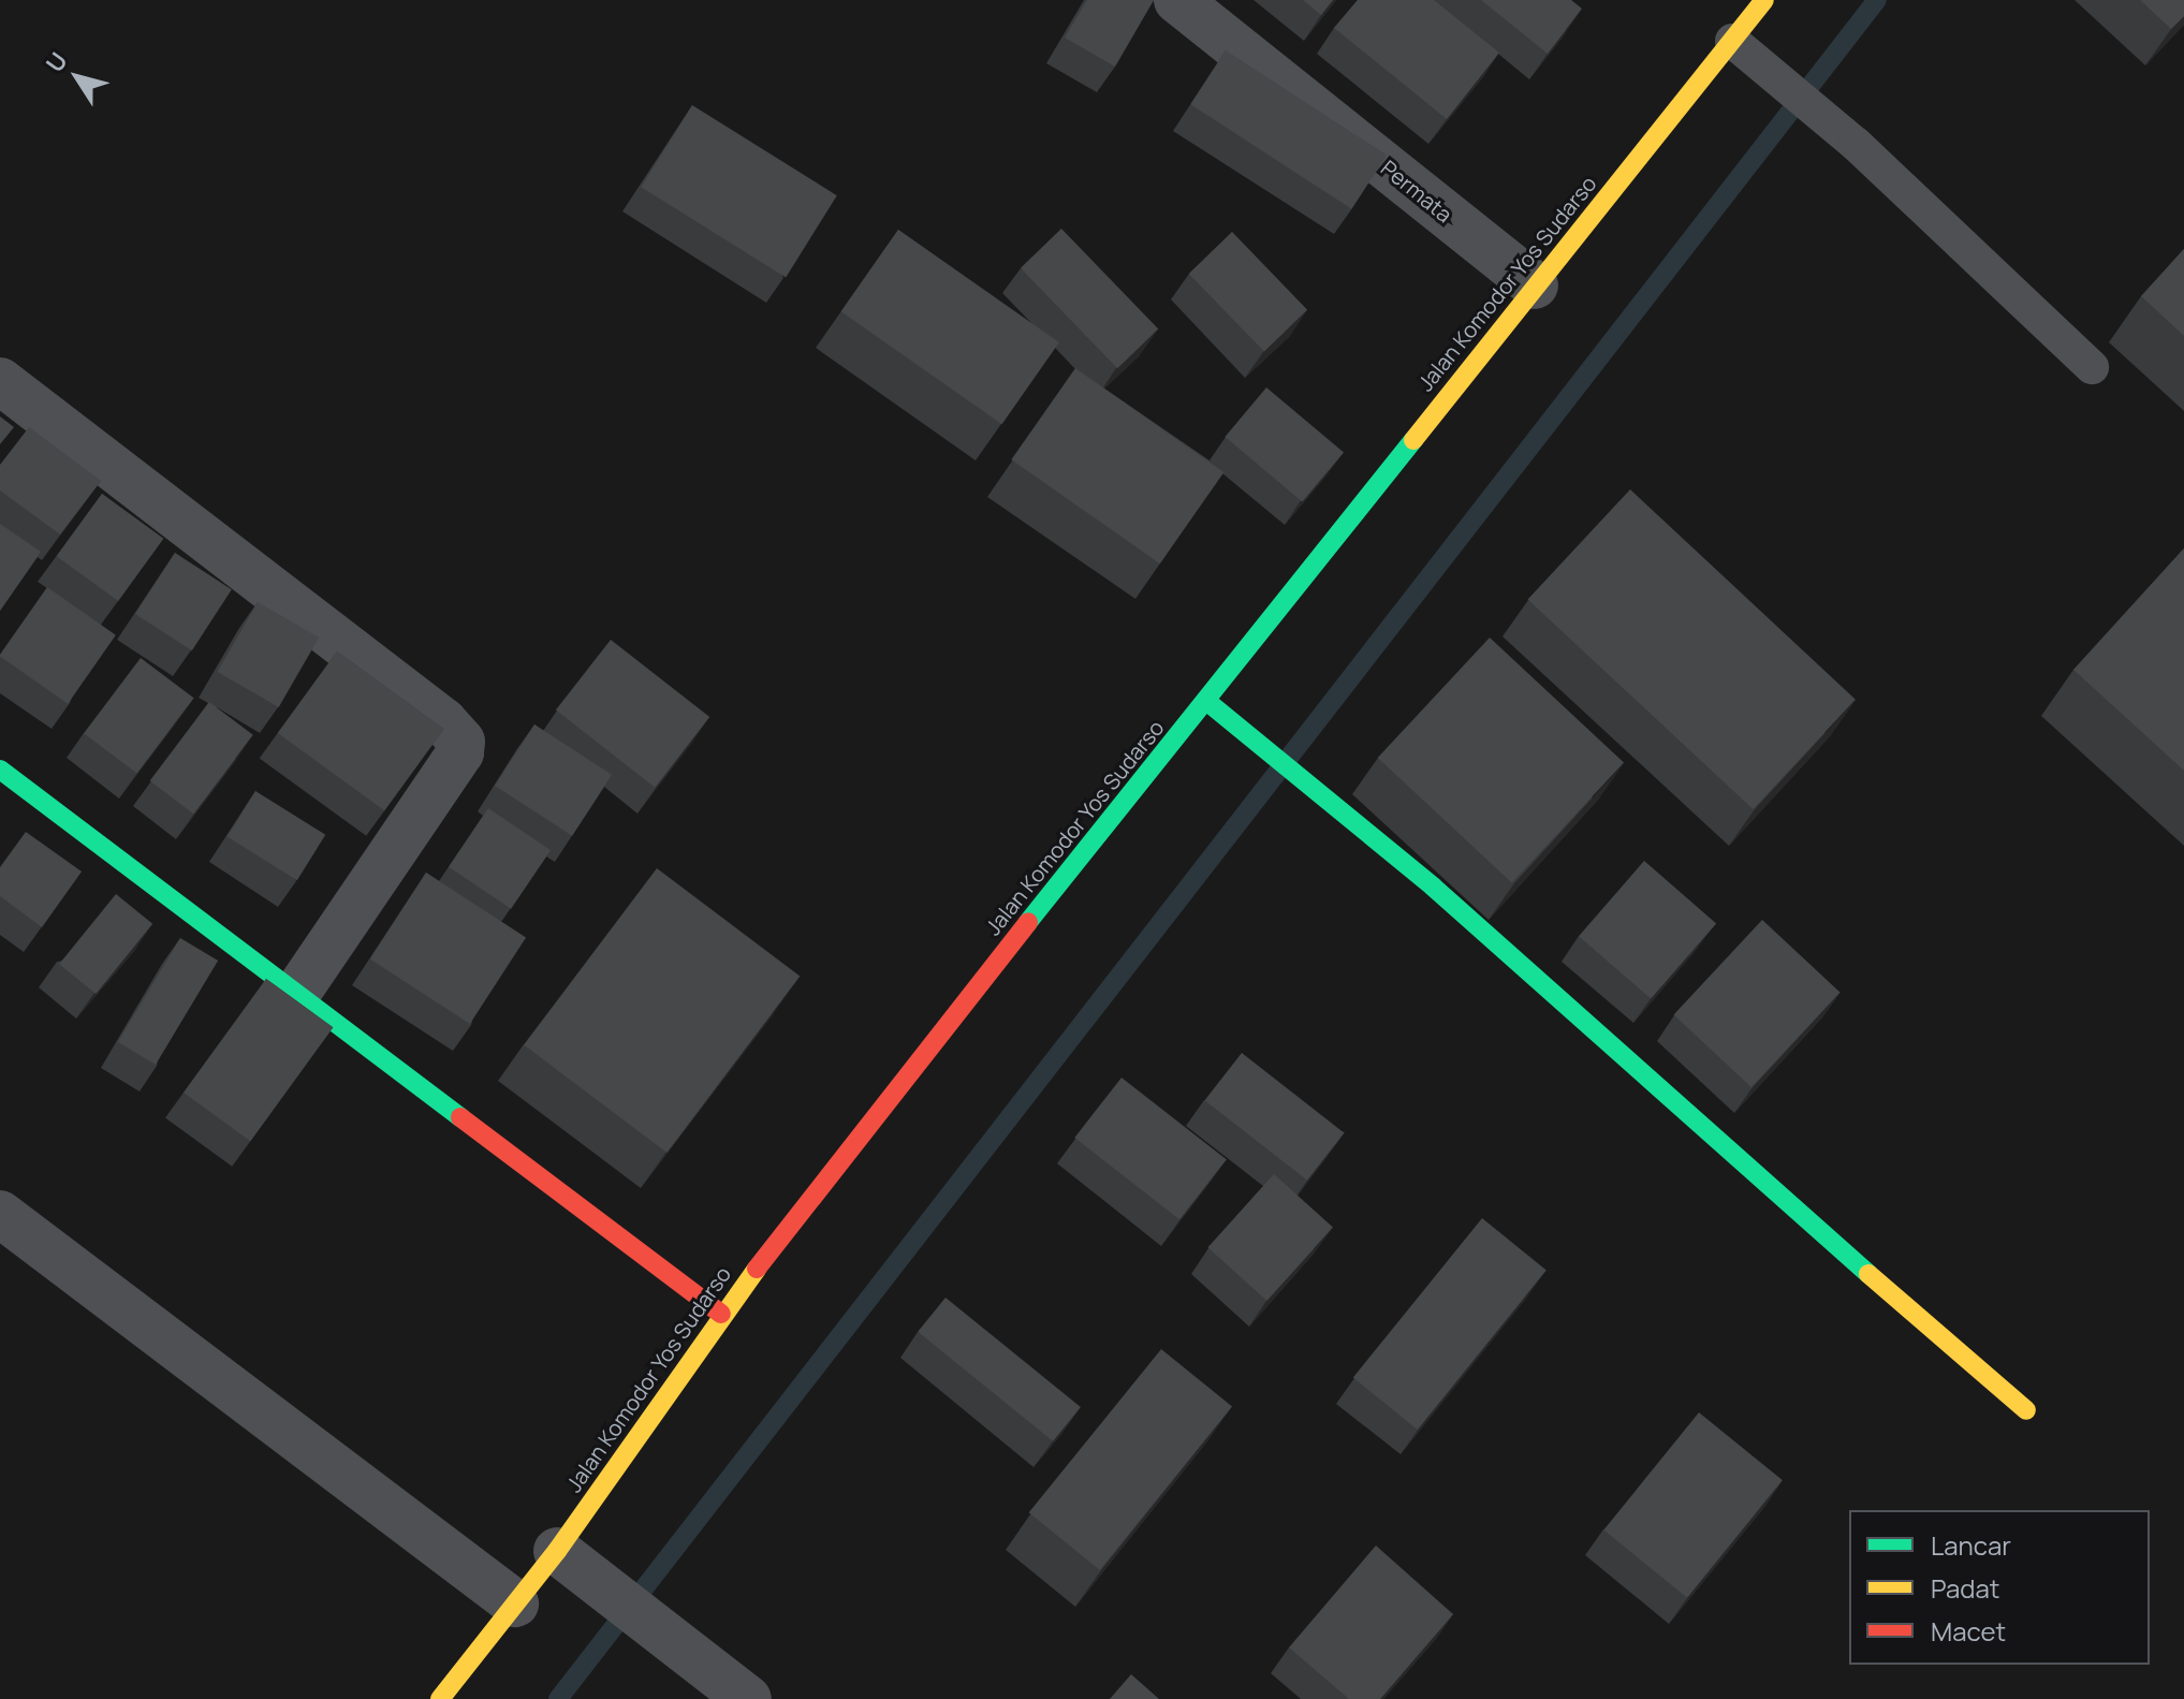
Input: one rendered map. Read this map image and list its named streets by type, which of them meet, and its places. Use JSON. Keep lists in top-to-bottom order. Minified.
{"streets":{"street":["Permata","Jalan Komodor Yos Sudarso"]},"crossings":[["Permata","Jalan Komodor Yos Sudarso"]],"legend":["Lancar","Padat","Macet"],"north":"top left"}
